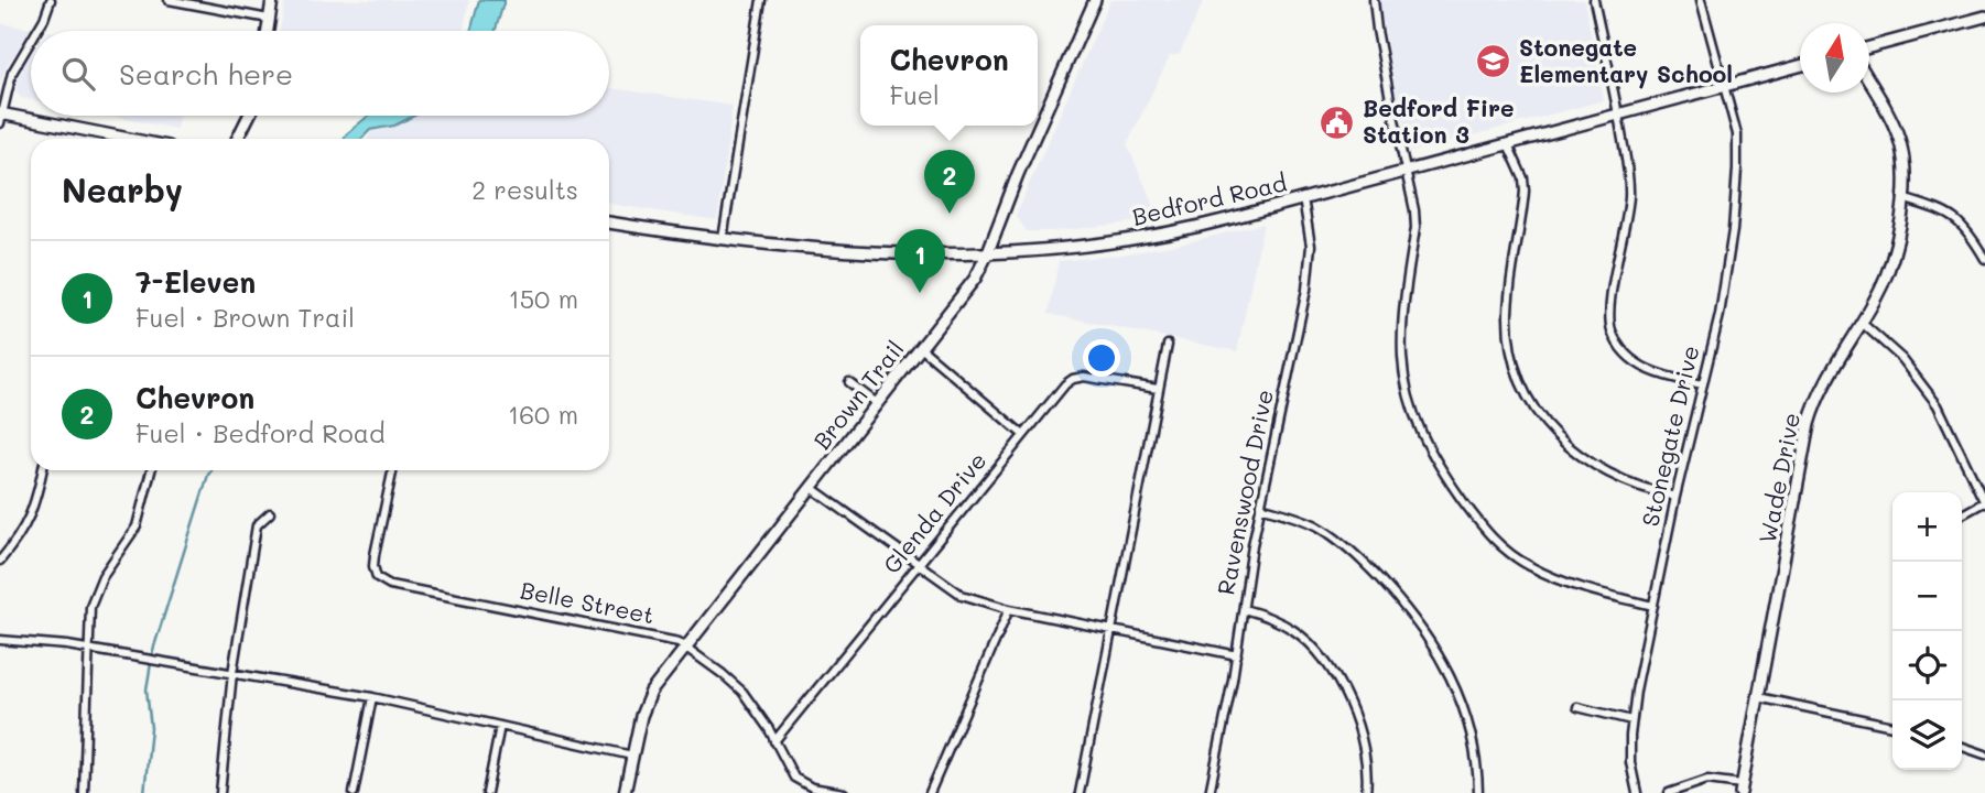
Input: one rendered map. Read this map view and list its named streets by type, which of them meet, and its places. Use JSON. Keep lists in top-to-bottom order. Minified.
{"streets":{"street":["Bedford Road","Brown Trail","Stonegate Drive","Wade Drive","Ravenswood Drive","Glenda Drive","Belle Street"]},"crossings":[["Bedford Road","Brown Trail"],["Bedford Road","Stonegate Drive"],["Bedford Road","Ravenswood Drive"],["Brown Trail","Belle Street"],["Glenda Drive","Belle Street"]],"places":{"school or university":["Stonegate Elementary School"],"public building":["Bedford Fire Station 3"]},"north":"top","page":{"popup":["Chevron","Fuel"],"search":"Search here","heading":["Nearby","2 results"],"pins":["2","1"],"list":[{"mark":"1","name":"7-Eleven","note":"Fuel · Brown Trail","value":"150 m"},{"mark":"2","name":"Chevron","note":"Fuel · Bedford Road","value":"160 m"}],"map_buttons":["+","−"]}}
